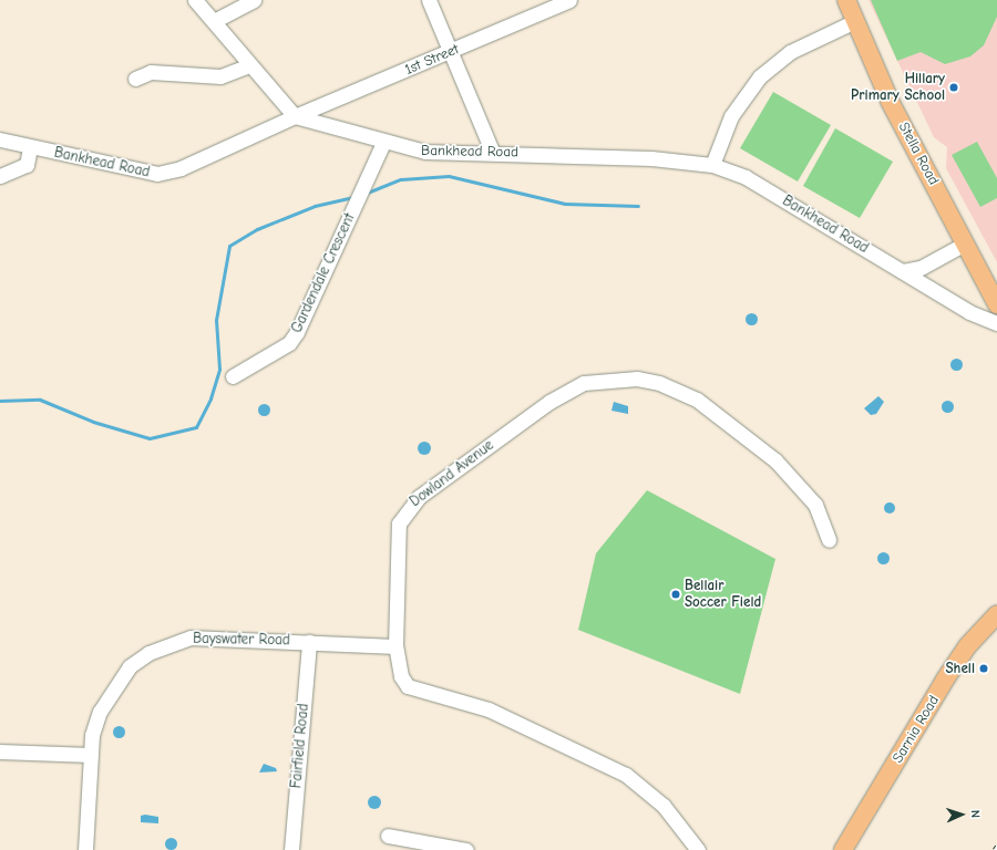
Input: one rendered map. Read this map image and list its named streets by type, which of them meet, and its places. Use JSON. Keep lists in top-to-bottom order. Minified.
{"streets":{"main road":["Stella Road","Sarnia Road"],"street":["1st Street","Bankhead Road","Gardendale Crescent","Dowland Avenue","Bayswater Road","Fairfield Road"]},"crossings":[["1st Street","Bankhead Road"],["Bankhead Road","Gardendale Crescent"],["Dowland Avenue","Bayswater Road"],["Bayswater Road","Fairfield Road"]],"places":["Hillary Primary School","Bellair Soccer Field","Shell"],"north":"right"}
